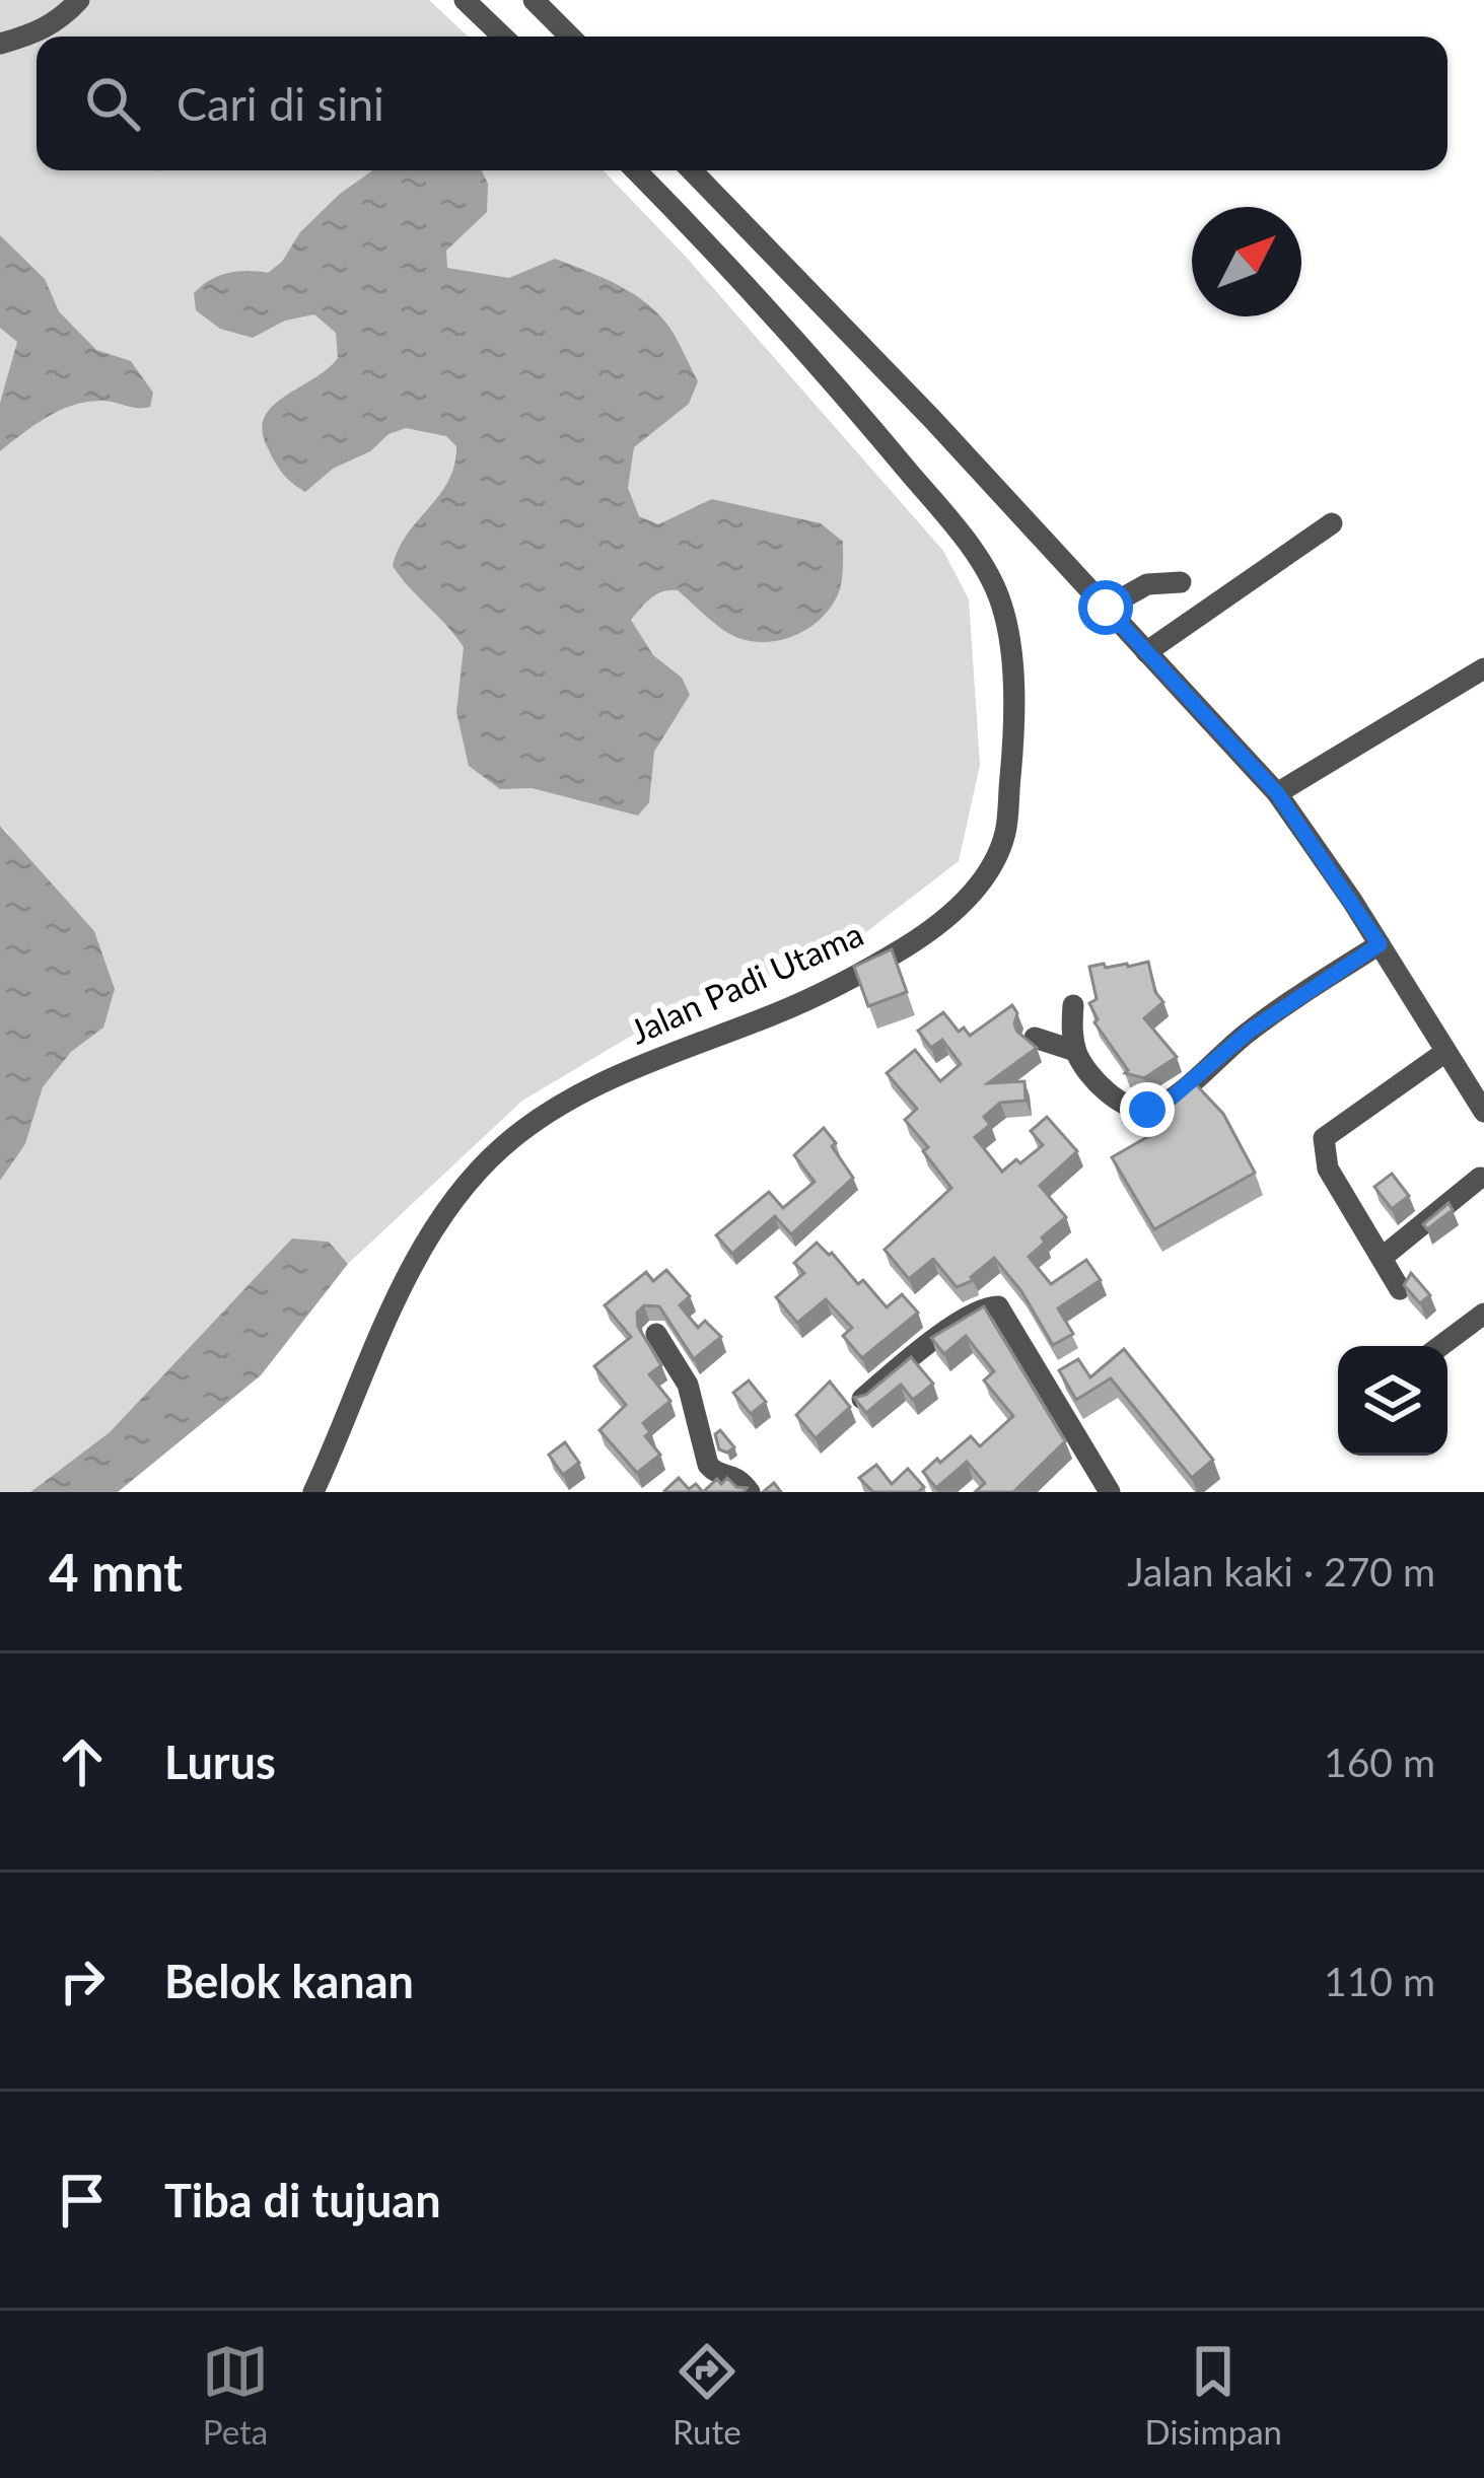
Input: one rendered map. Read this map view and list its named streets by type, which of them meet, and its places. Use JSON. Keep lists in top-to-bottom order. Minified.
{"streets":{"street":["Jalan Padi Utama"]},"north":"top right","page":{"search":"Cari di sini","heading":["4 mnt","Jalan kaki · 270 m"],"list":[["Lurus","160 m"],["Belok kanan","110 m"],"Tiba di tujuan"],"nav":["Peta","Rute","Disimpan"]}}
